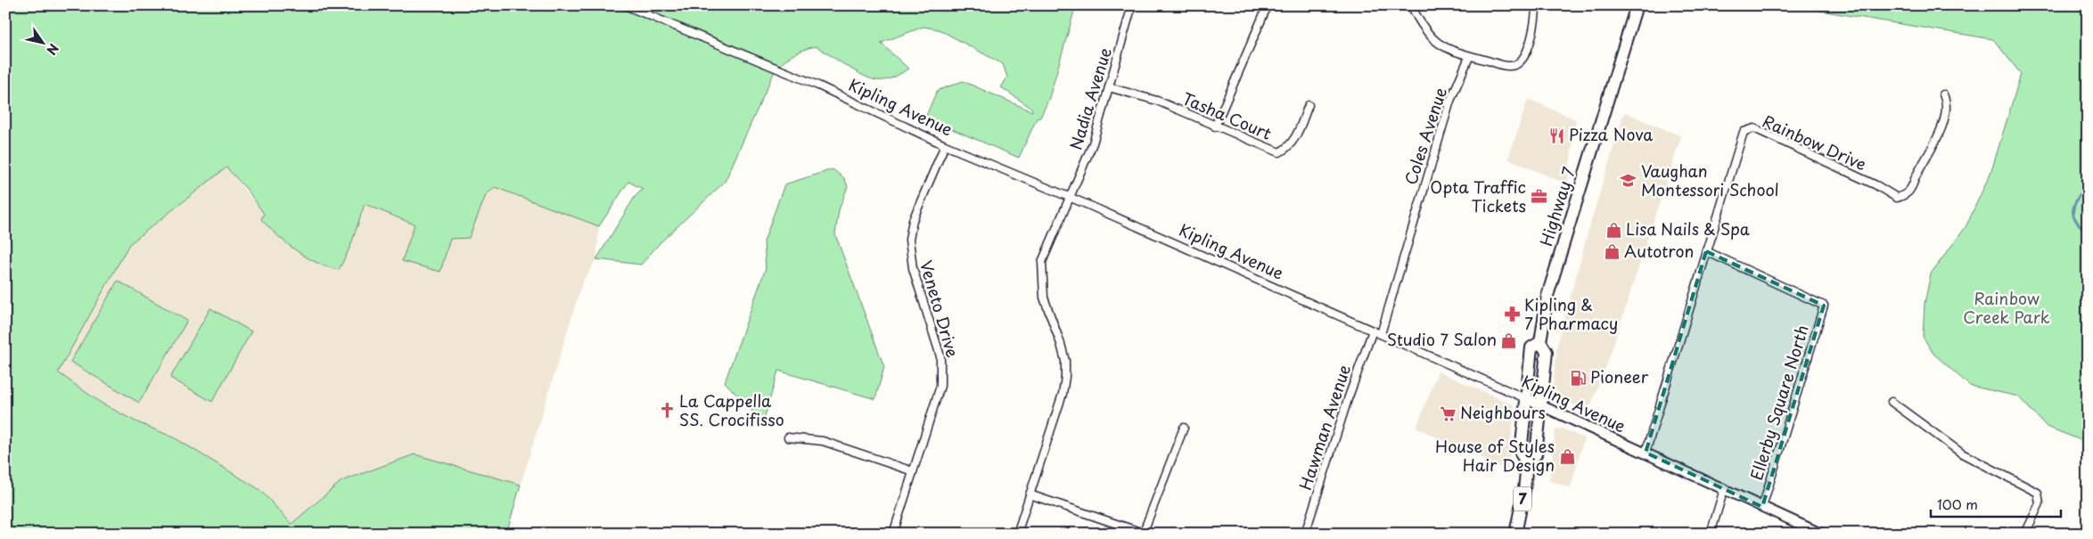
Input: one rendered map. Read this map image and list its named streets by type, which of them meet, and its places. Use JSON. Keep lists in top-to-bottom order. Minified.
{"streets":{"main road":["Highway 7","7"],"street":["Nadia Avenue","Kipling Avenue","Tasha Court","Coles Avenue","Rainbow Drive","Veneto Drive","Ellerby Square North","Hawman Avenue"]},"crossings":[["Nadia Avenue","Kipling Avenue"],["Nadia Avenue","Tasha Court"],["Kipling Avenue","Coles Avenue"],["Kipling Avenue","Rainbow Drive"],["Kipling Avenue","Highway 7"],["Kipling Avenue","Veneto Drive"],["Kipling Avenue","Ellerby Square North"],["Kipling Avenue","Hawman Avenue"],["Rainbow Drive","Ellerby Square North"]],"parks":["Rainbow Creek Park"],"places":{"restaurant":["Pizza Nova"],"school or university":["Vaughan Montessori School"],"office":["Opta Traffic Tickets"],"shop":["Lisa Nails & Spa","Autotron","Studio 7 Salon","House of Styles Hair Design"],"pharmacy":["Kipling & 7 Pharmacy"],"fuel station":["Pioneer"],"church":["La Cappella SS. Crocifisso"],"supermarket":["Neighbours"]},"scale_bar":"100 m","north":"bottom right"}
